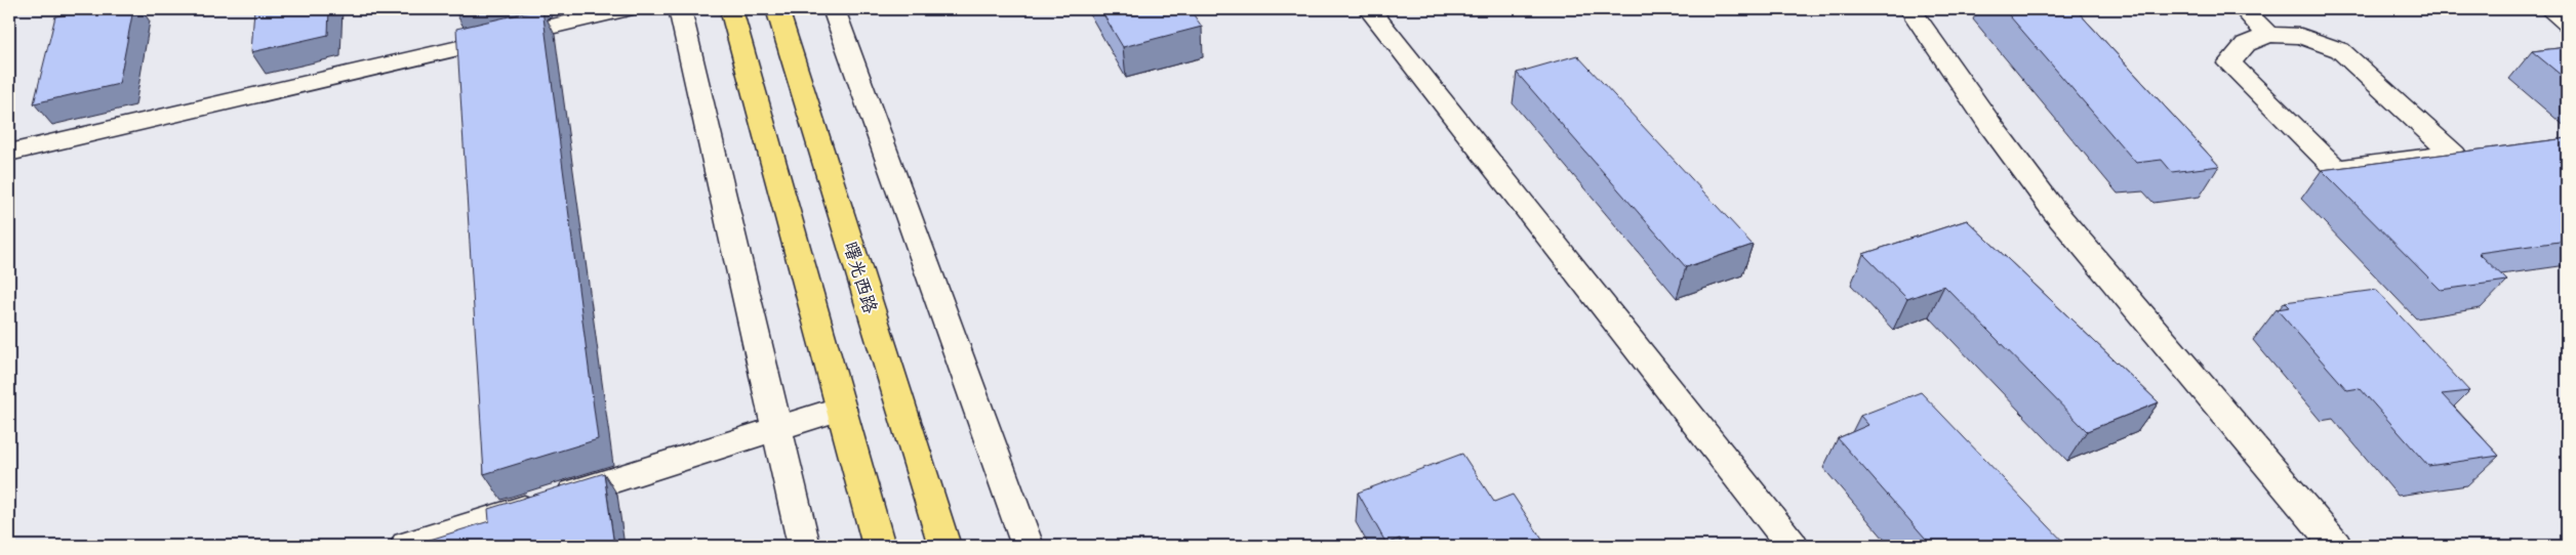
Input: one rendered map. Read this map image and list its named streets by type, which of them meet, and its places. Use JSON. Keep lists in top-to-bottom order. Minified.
{"streets":{"main road":["曙光西路"]}}
